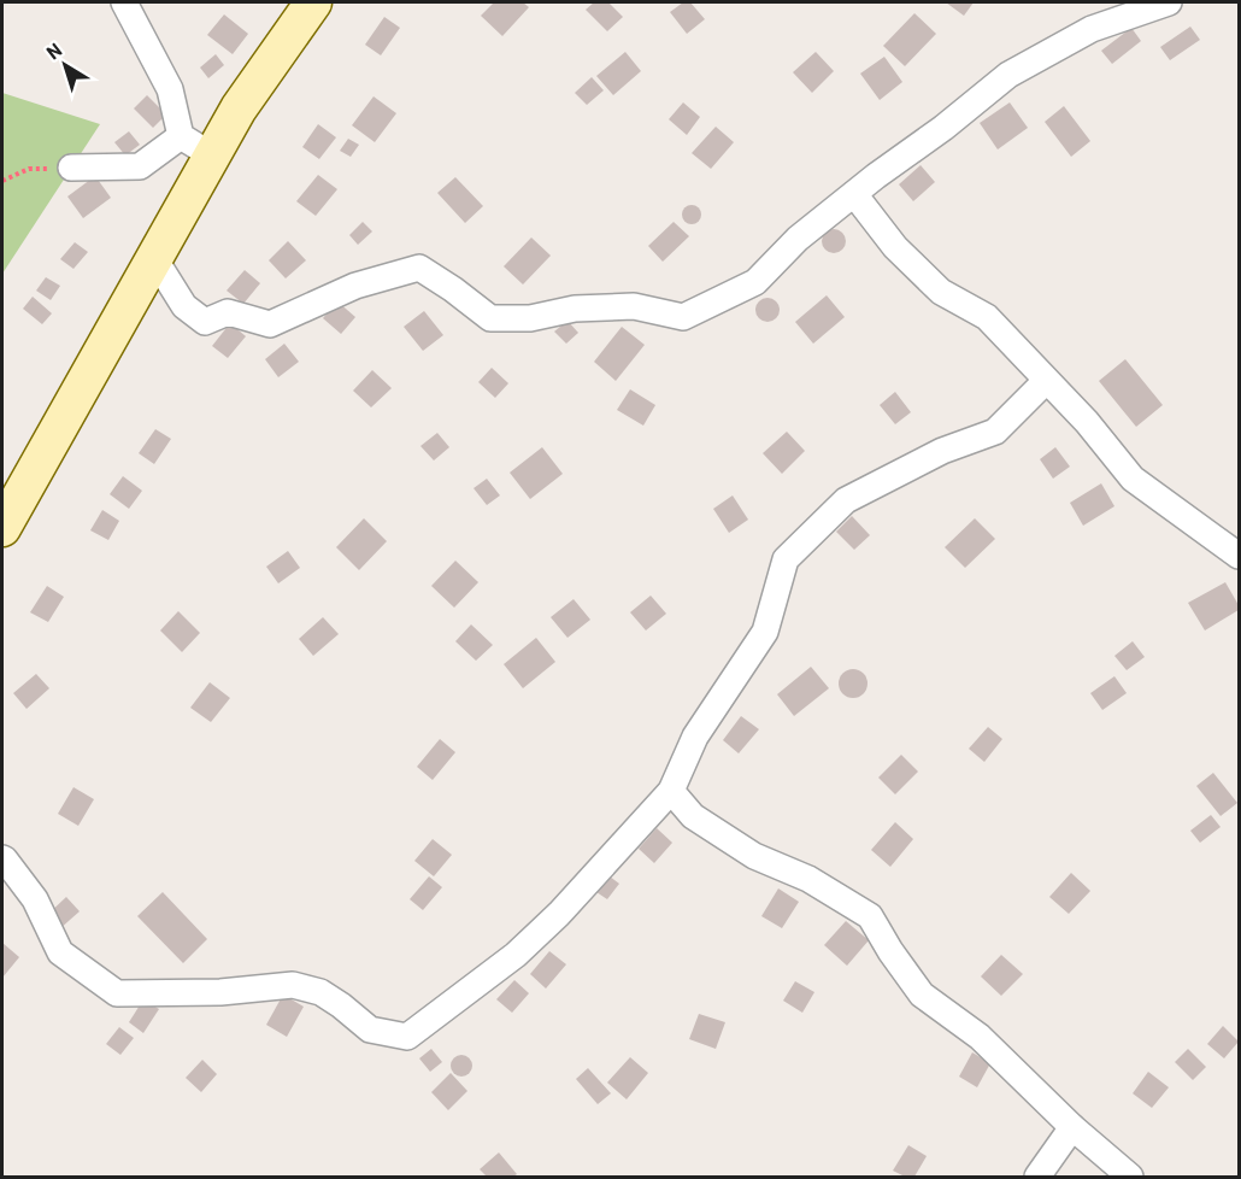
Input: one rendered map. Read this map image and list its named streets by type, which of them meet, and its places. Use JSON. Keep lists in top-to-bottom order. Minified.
{"north":"top left"}
